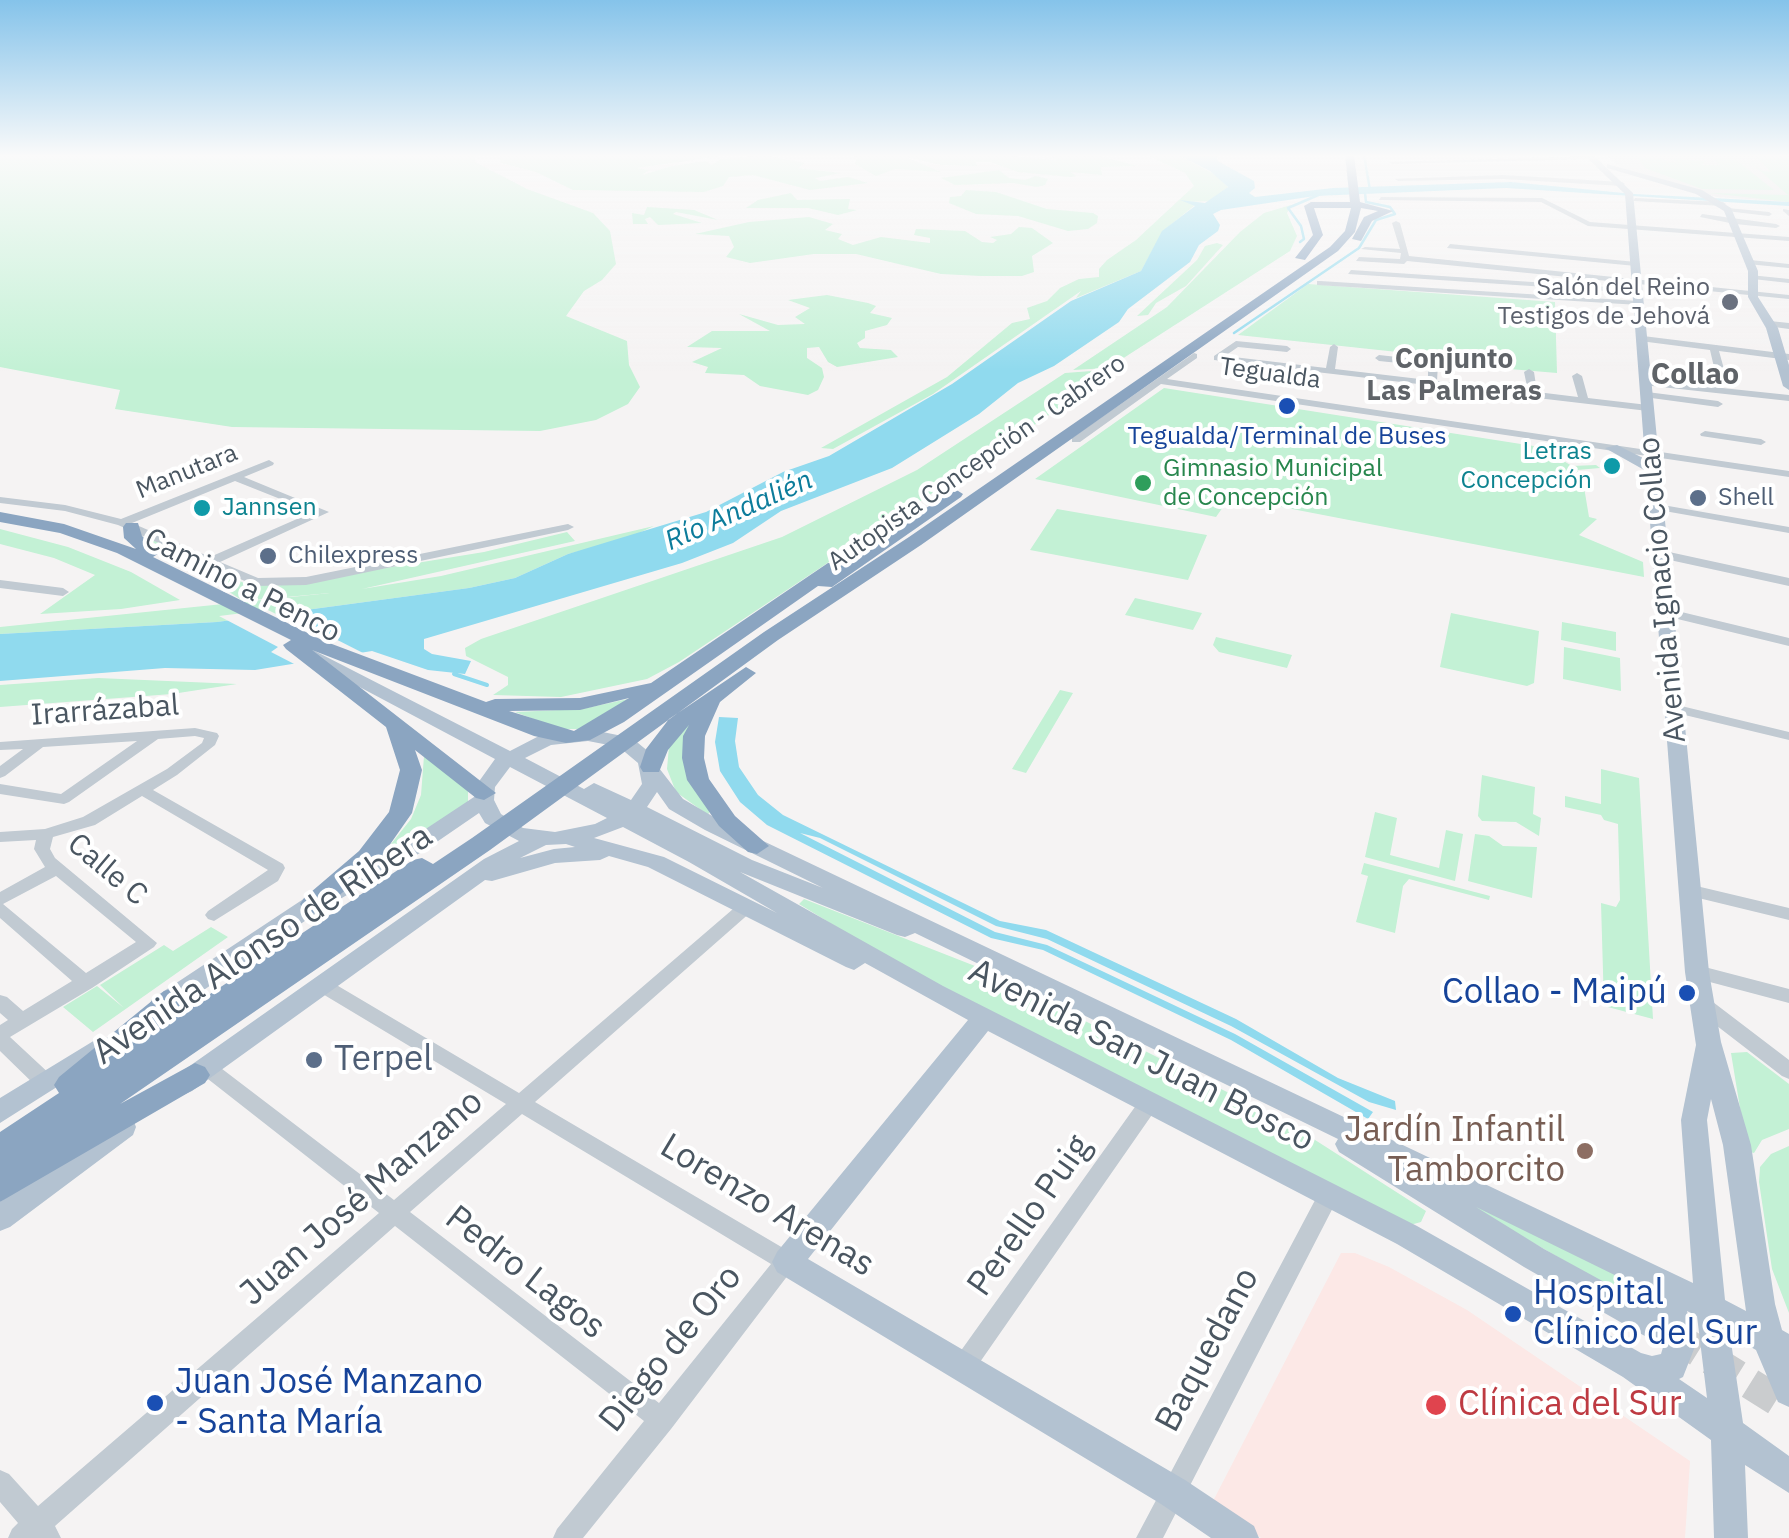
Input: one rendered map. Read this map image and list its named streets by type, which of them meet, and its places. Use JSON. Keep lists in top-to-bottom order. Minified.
{"streets":{"highway":["Autopista Concepción - Cabrero","Camino a Penco","Avenida Alonso de Ribera"],"main road":["Avenida Ignacio Collao","Avenida San Juan Bosco","Lorenzo Arenas","Diego de Oro"],"street":["Tegualda","Manutara","Irarrázabal","Calle C","Juan José Manzano","Perello Puig","Pedro Lagos","Baquedano"]},"crossings":[["Autopista Concepción - Cabrero","Avenida Alonso de Ribera"],["Avenida Ignacio Collao","Avenida San Juan Bosco"],["Avenida San Juan Bosco","Juan José Manzano"],["Avenida San Juan Bosco","Perello Puig"],["Avenida San Juan Bosco","Diego de Oro"],["Avenida San Juan Bosco","Baquedano"],["Juan José Manzano","Lorenzo Arenas"],["Juan José Manzano","Pedro Lagos"],["Lorenzo Arenas","Perello Puig"],["Lorenzo Arenas","Diego de Oro"],["Lorenzo Arenas","Baquedano"],["Pedro Lagos","Diego de Oro"]],"districts":["Conjunto Las Palmeras","Collao"],"water":["Río Andalién"],"places":["Salón del Reino Testigos de Jehová","Tegualda/Terminal de Buses","Letras Concepción","Gimnasio Municipal de Concepción","Shell","Jannsen","Chilexpress","Collao - Maipú","Terpel","Jardín Infantil Tamborcito","Hospital Clínico del Sur","Juan José Manzano - Santa María","Clínica del Sur"]}
